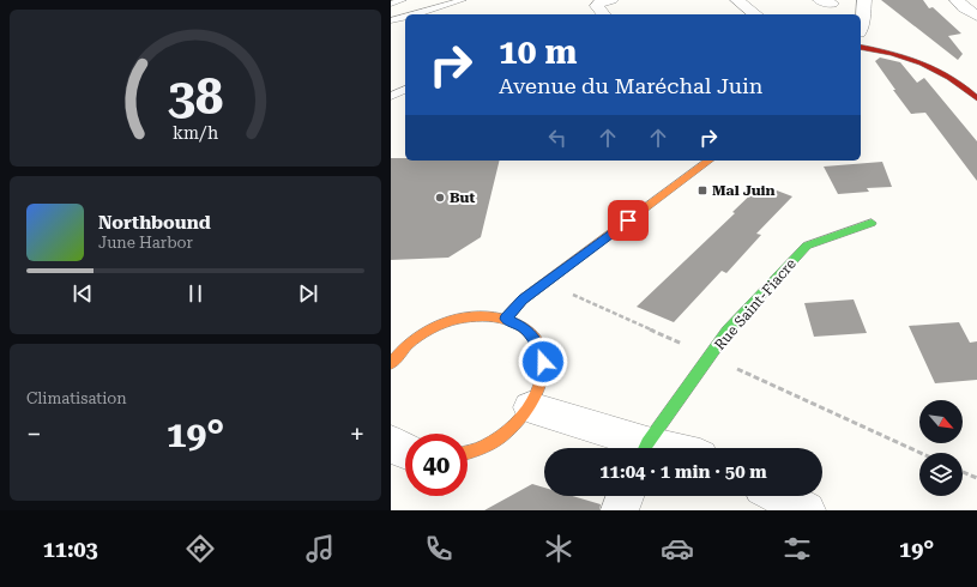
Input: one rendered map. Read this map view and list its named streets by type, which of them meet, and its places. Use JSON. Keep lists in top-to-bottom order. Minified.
{"streets":{"street":["Rue Saint-Fiacre"]},"places":{"transit":["Mal Juin"],"other":["But"]},"north":"bottom right","page":{"turn":["10 m","Avenue du Maréchal Juin"],"song":["Northbound","June Harbor"],"tile":"Climatisation","heat":["−","19°","+"],"limit":"40","trip":"11:04 · 1 min · 50 m","tabs":["11:03","19°"],"gauge":["38","km/h"]}}
